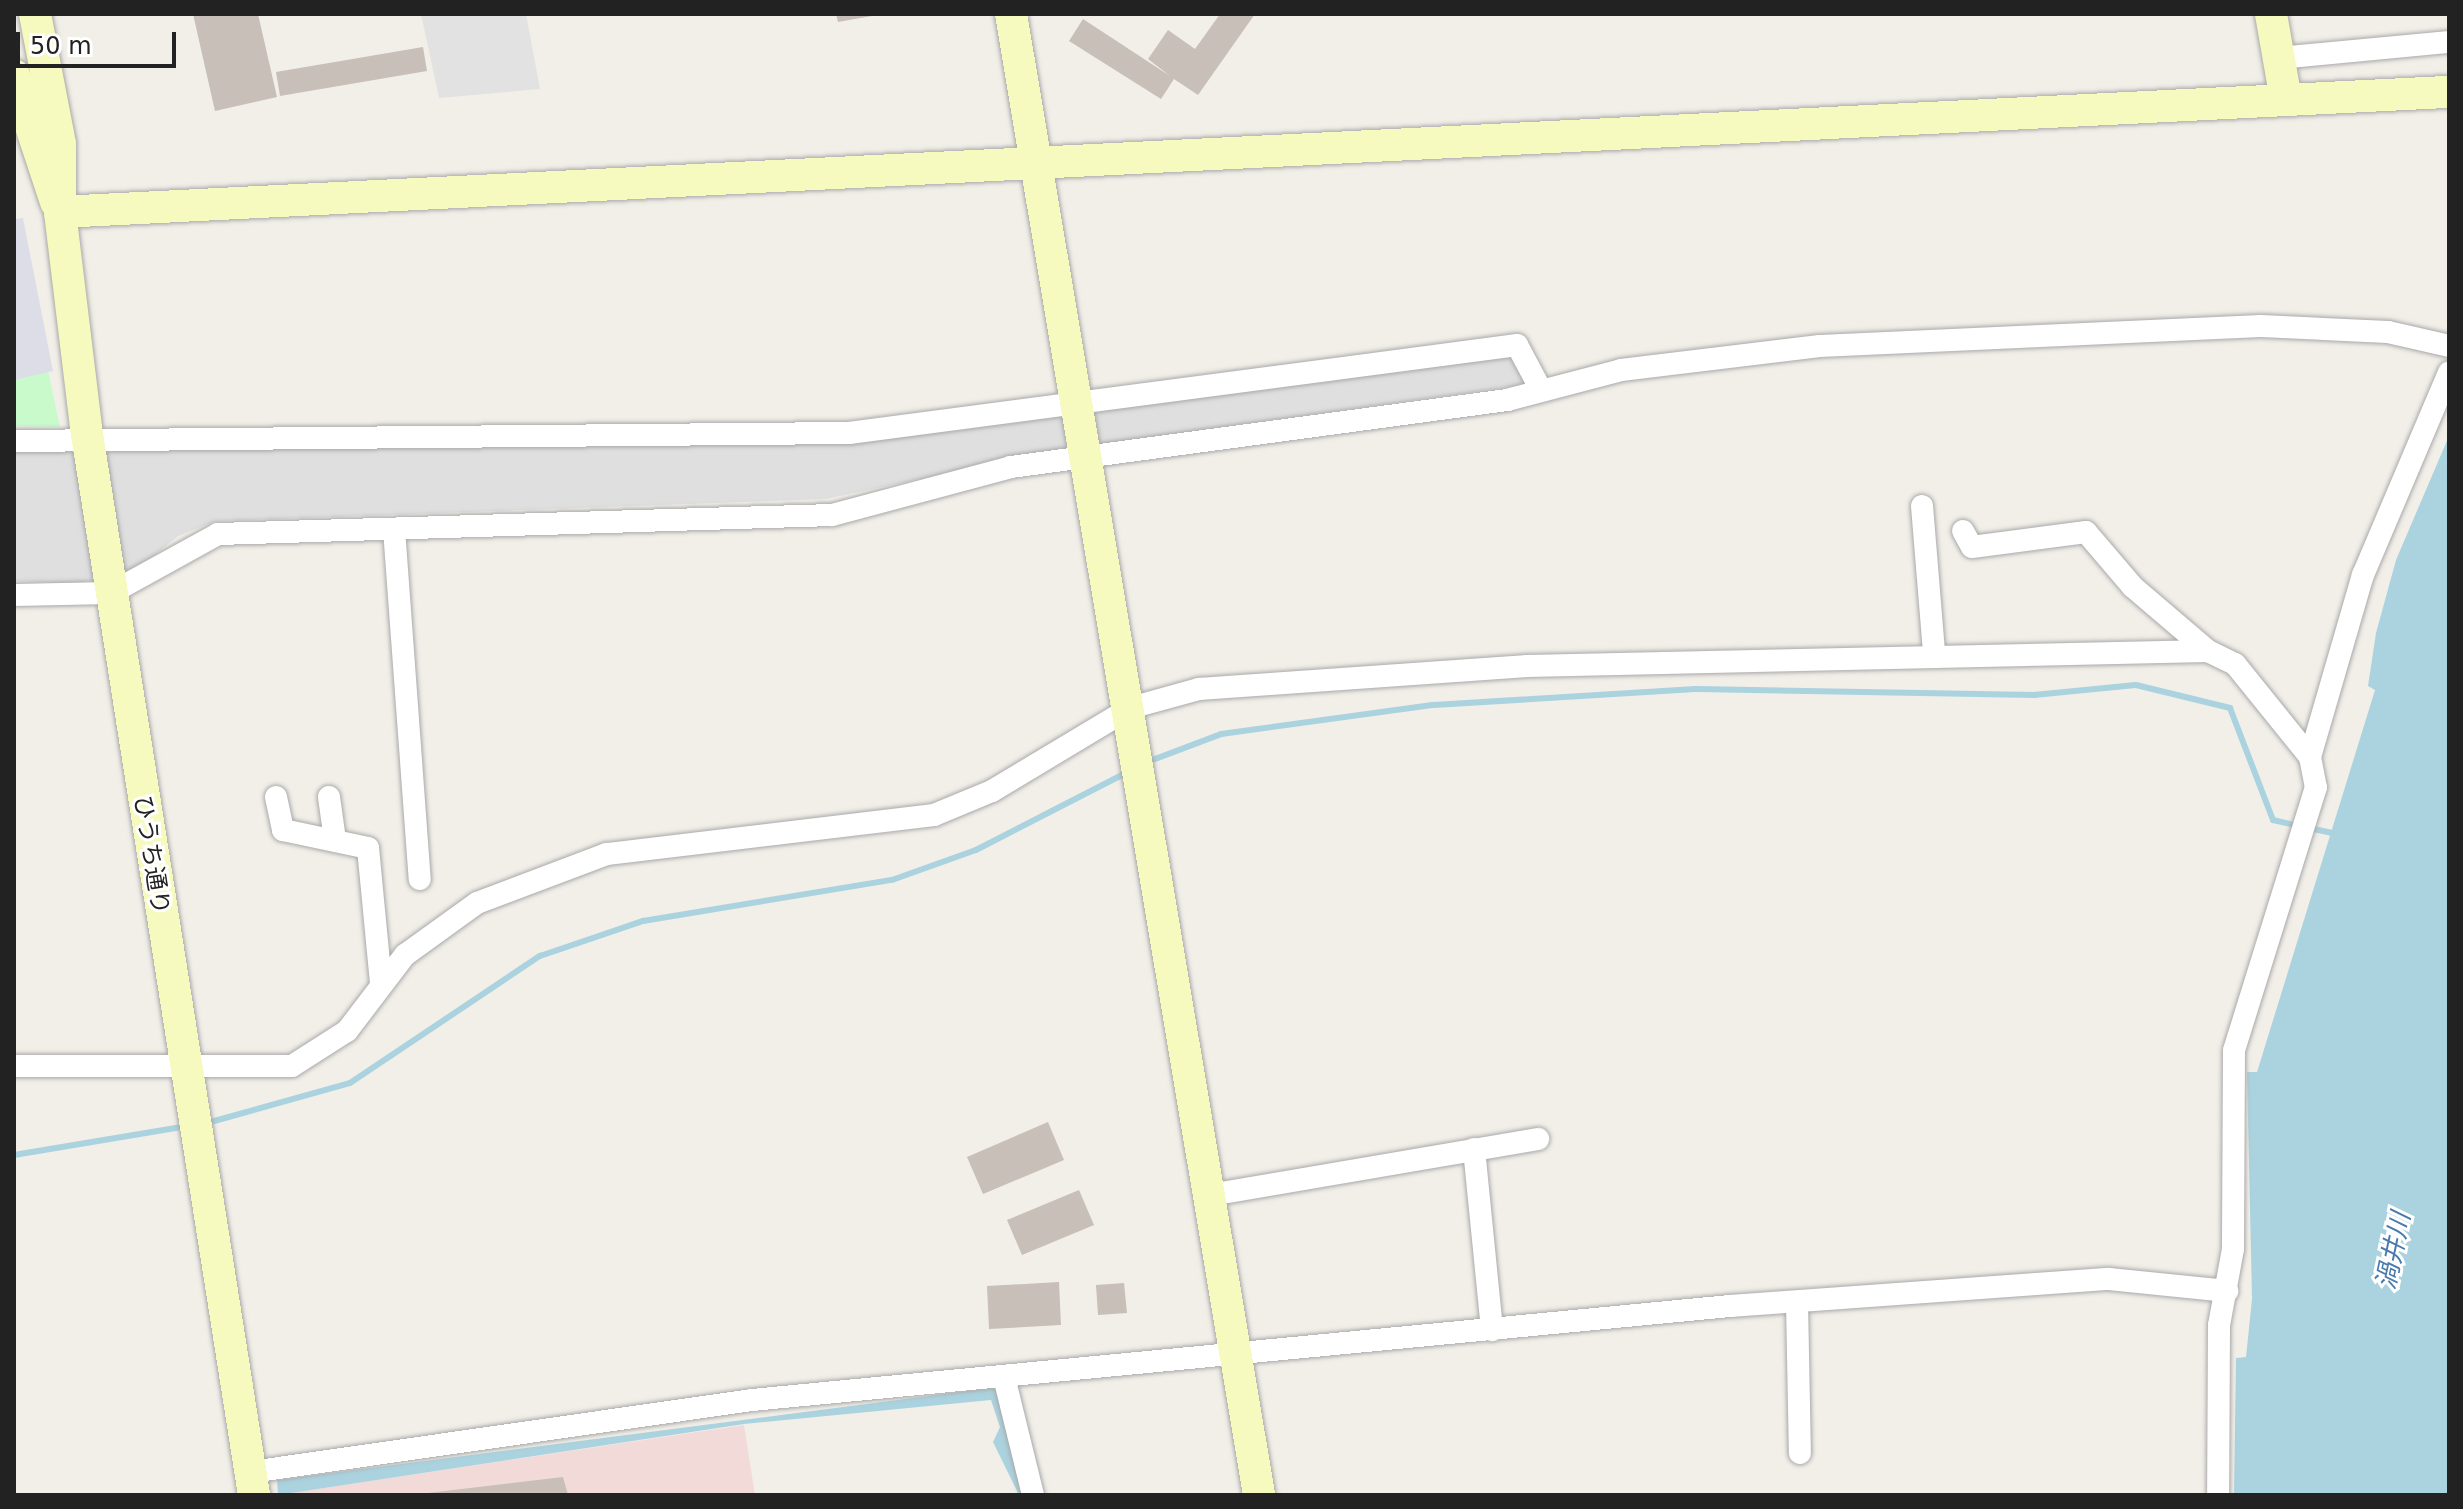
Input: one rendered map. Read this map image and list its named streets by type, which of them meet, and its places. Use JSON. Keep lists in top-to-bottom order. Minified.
{"streets":{"street":["ひうち通り"]},"water":["渦井川"],"scale_bar":"50 m"}
